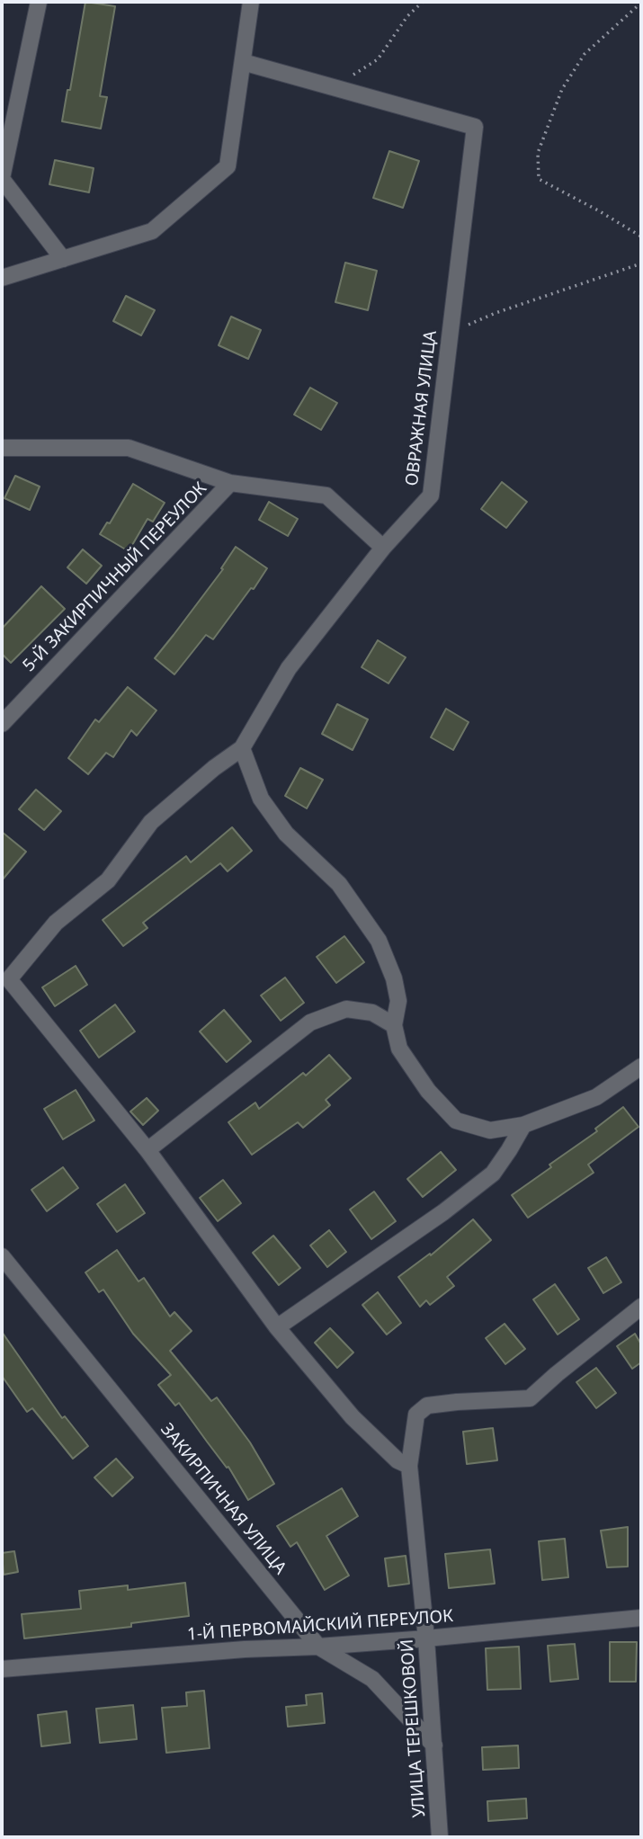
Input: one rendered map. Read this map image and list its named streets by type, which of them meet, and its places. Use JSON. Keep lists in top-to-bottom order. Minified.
{"streets":{"street":["ОВРАЖНАЯ УЛИЦА","5-Й ЗАКИРПИЧНЫЙ ПЕРЕУЛОК","ЗАКИРПИЧНАЯ УЛИЦА","1-Й ПЕРВОМАЙСКИЙ ПЕРЕУЛОК","УЛИЦА ТЕРЕШКОВОЙ"]},"crossings":[["ЗАКИРПИЧНАЯ УЛИЦА","1-Й ПЕРВОМАЙСКИЙ ПЕРЕУЛОК"],["ЗАКИРПИЧНАЯ УЛИЦА","УЛИЦА ТЕРЕШКОВОЙ"],["1-Й ПЕРВОМАЙСКИЙ ПЕРЕУЛОК","УЛИЦА ТЕРЕШКОВОЙ"]]}
